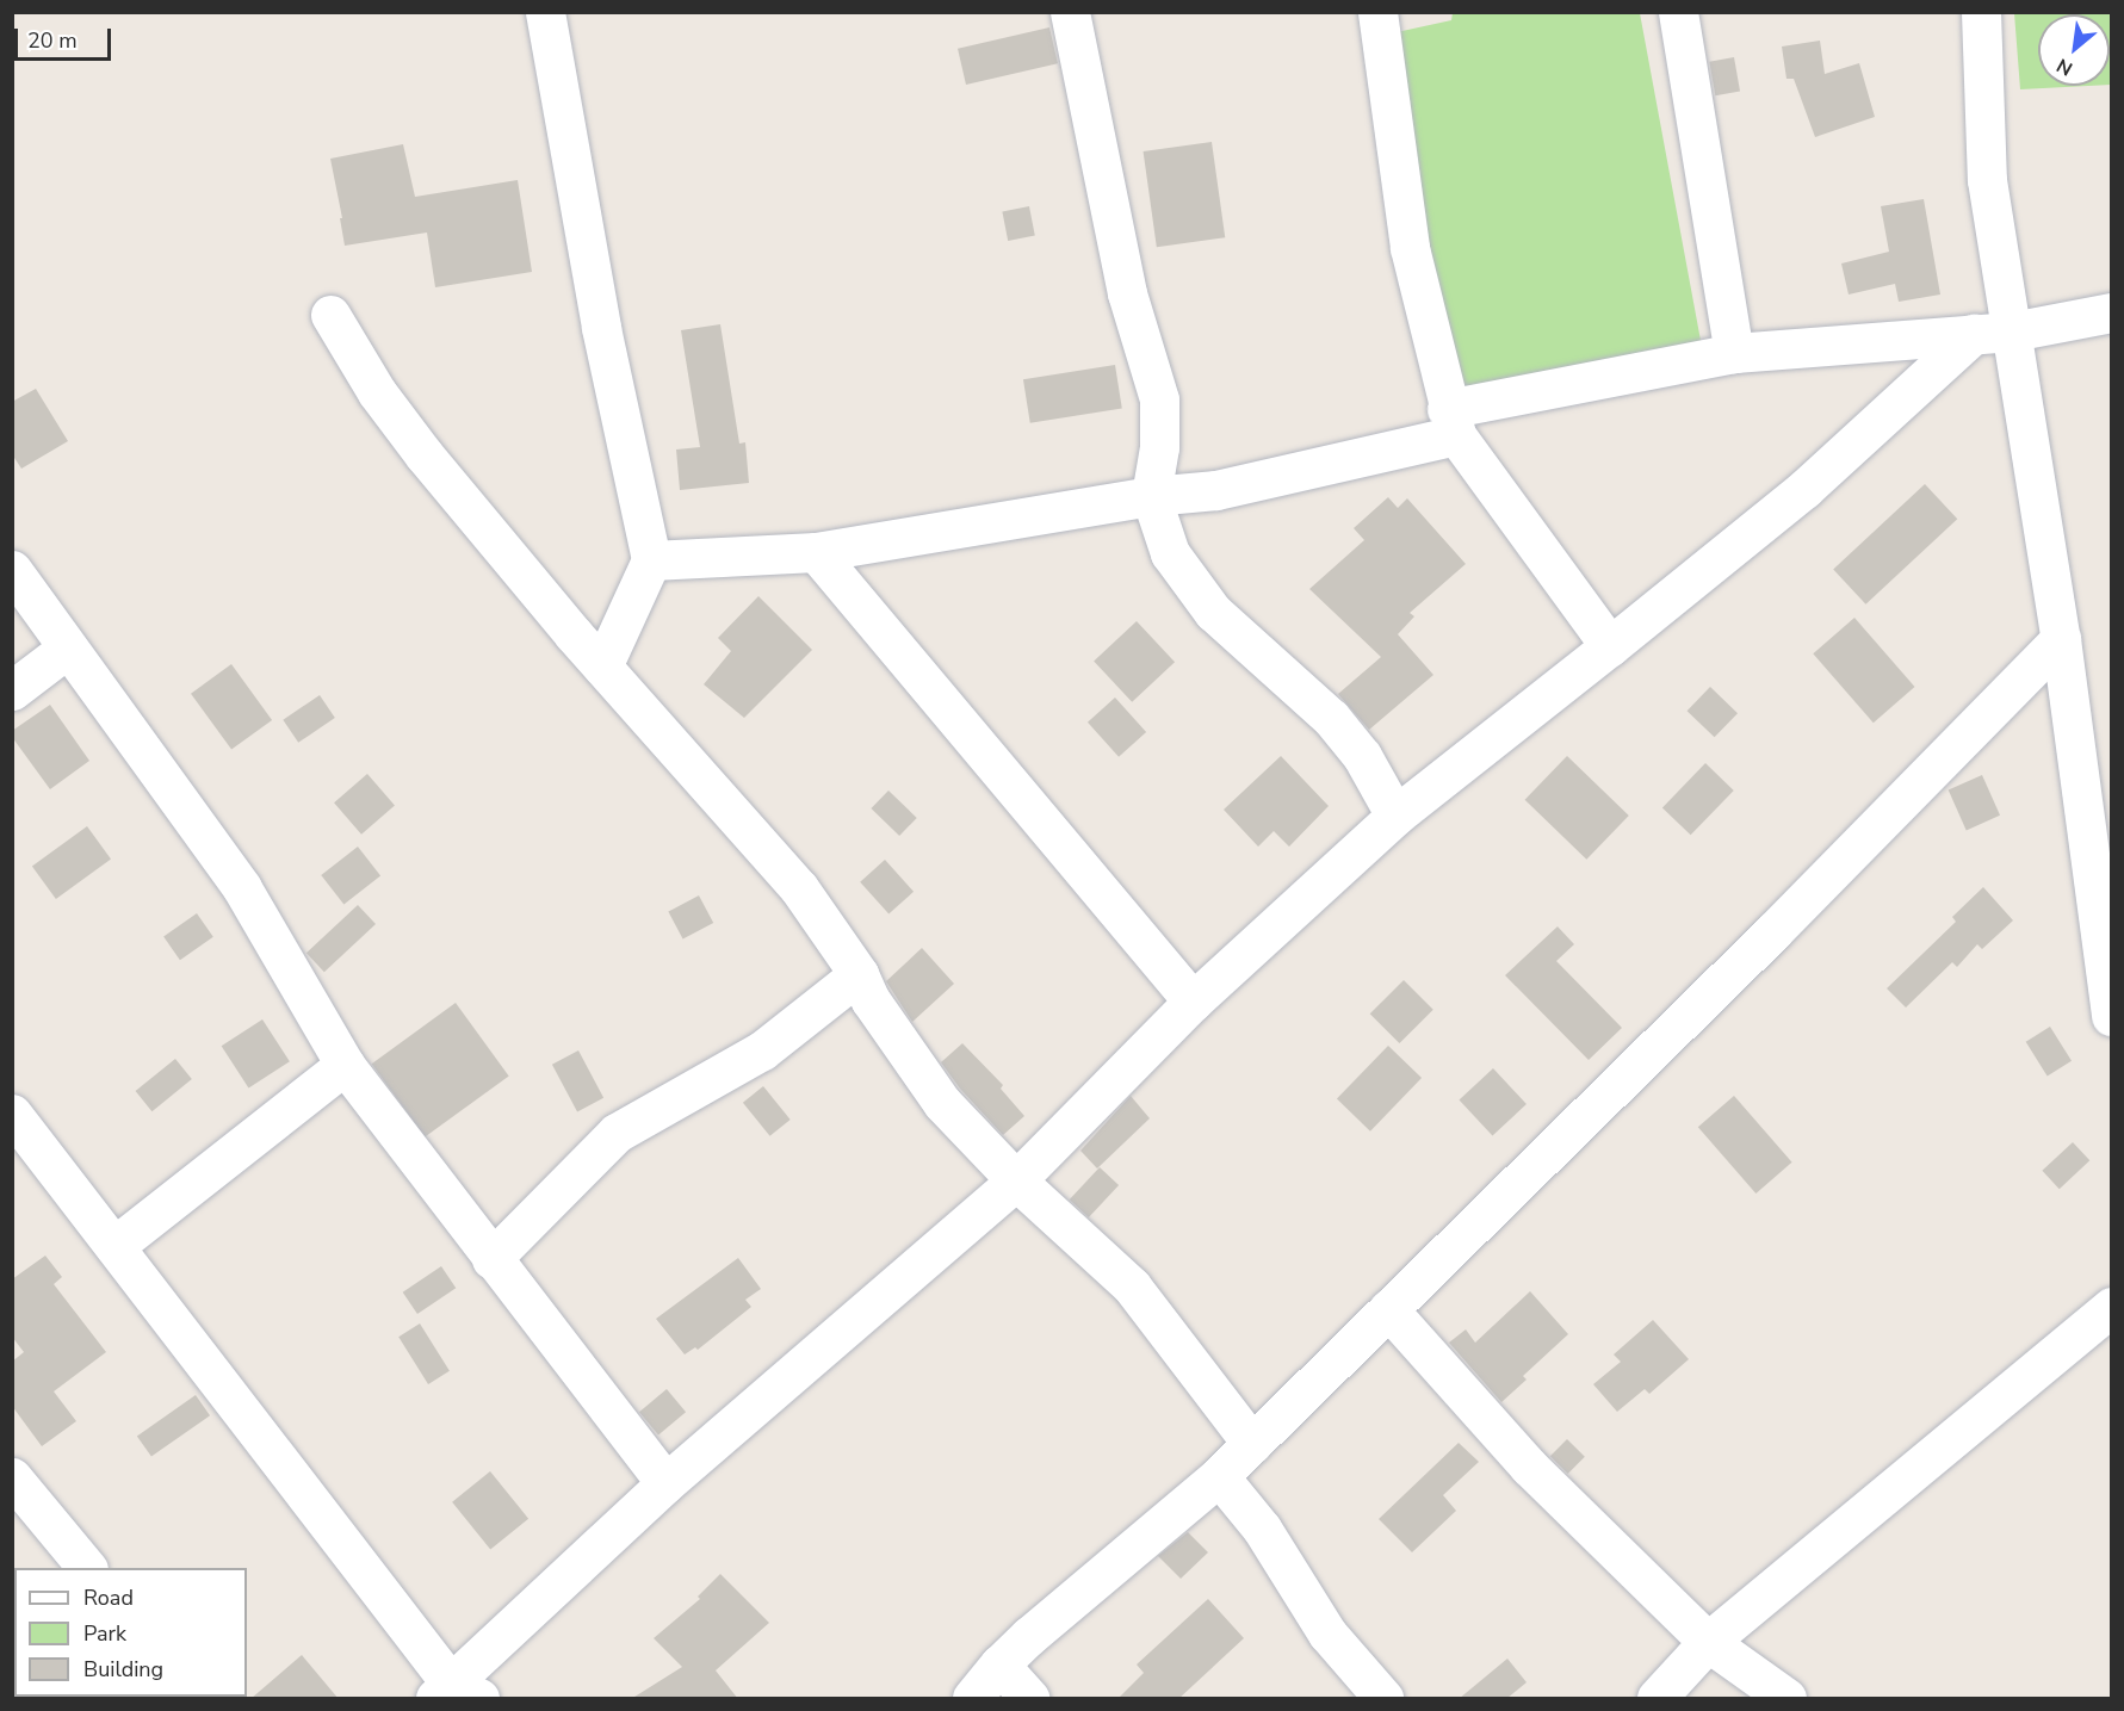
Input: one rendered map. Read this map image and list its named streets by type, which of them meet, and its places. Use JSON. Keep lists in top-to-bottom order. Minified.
{"legend":["Road","Park","Building"],"scale_bar":"20 m","north":"bottom left"}
